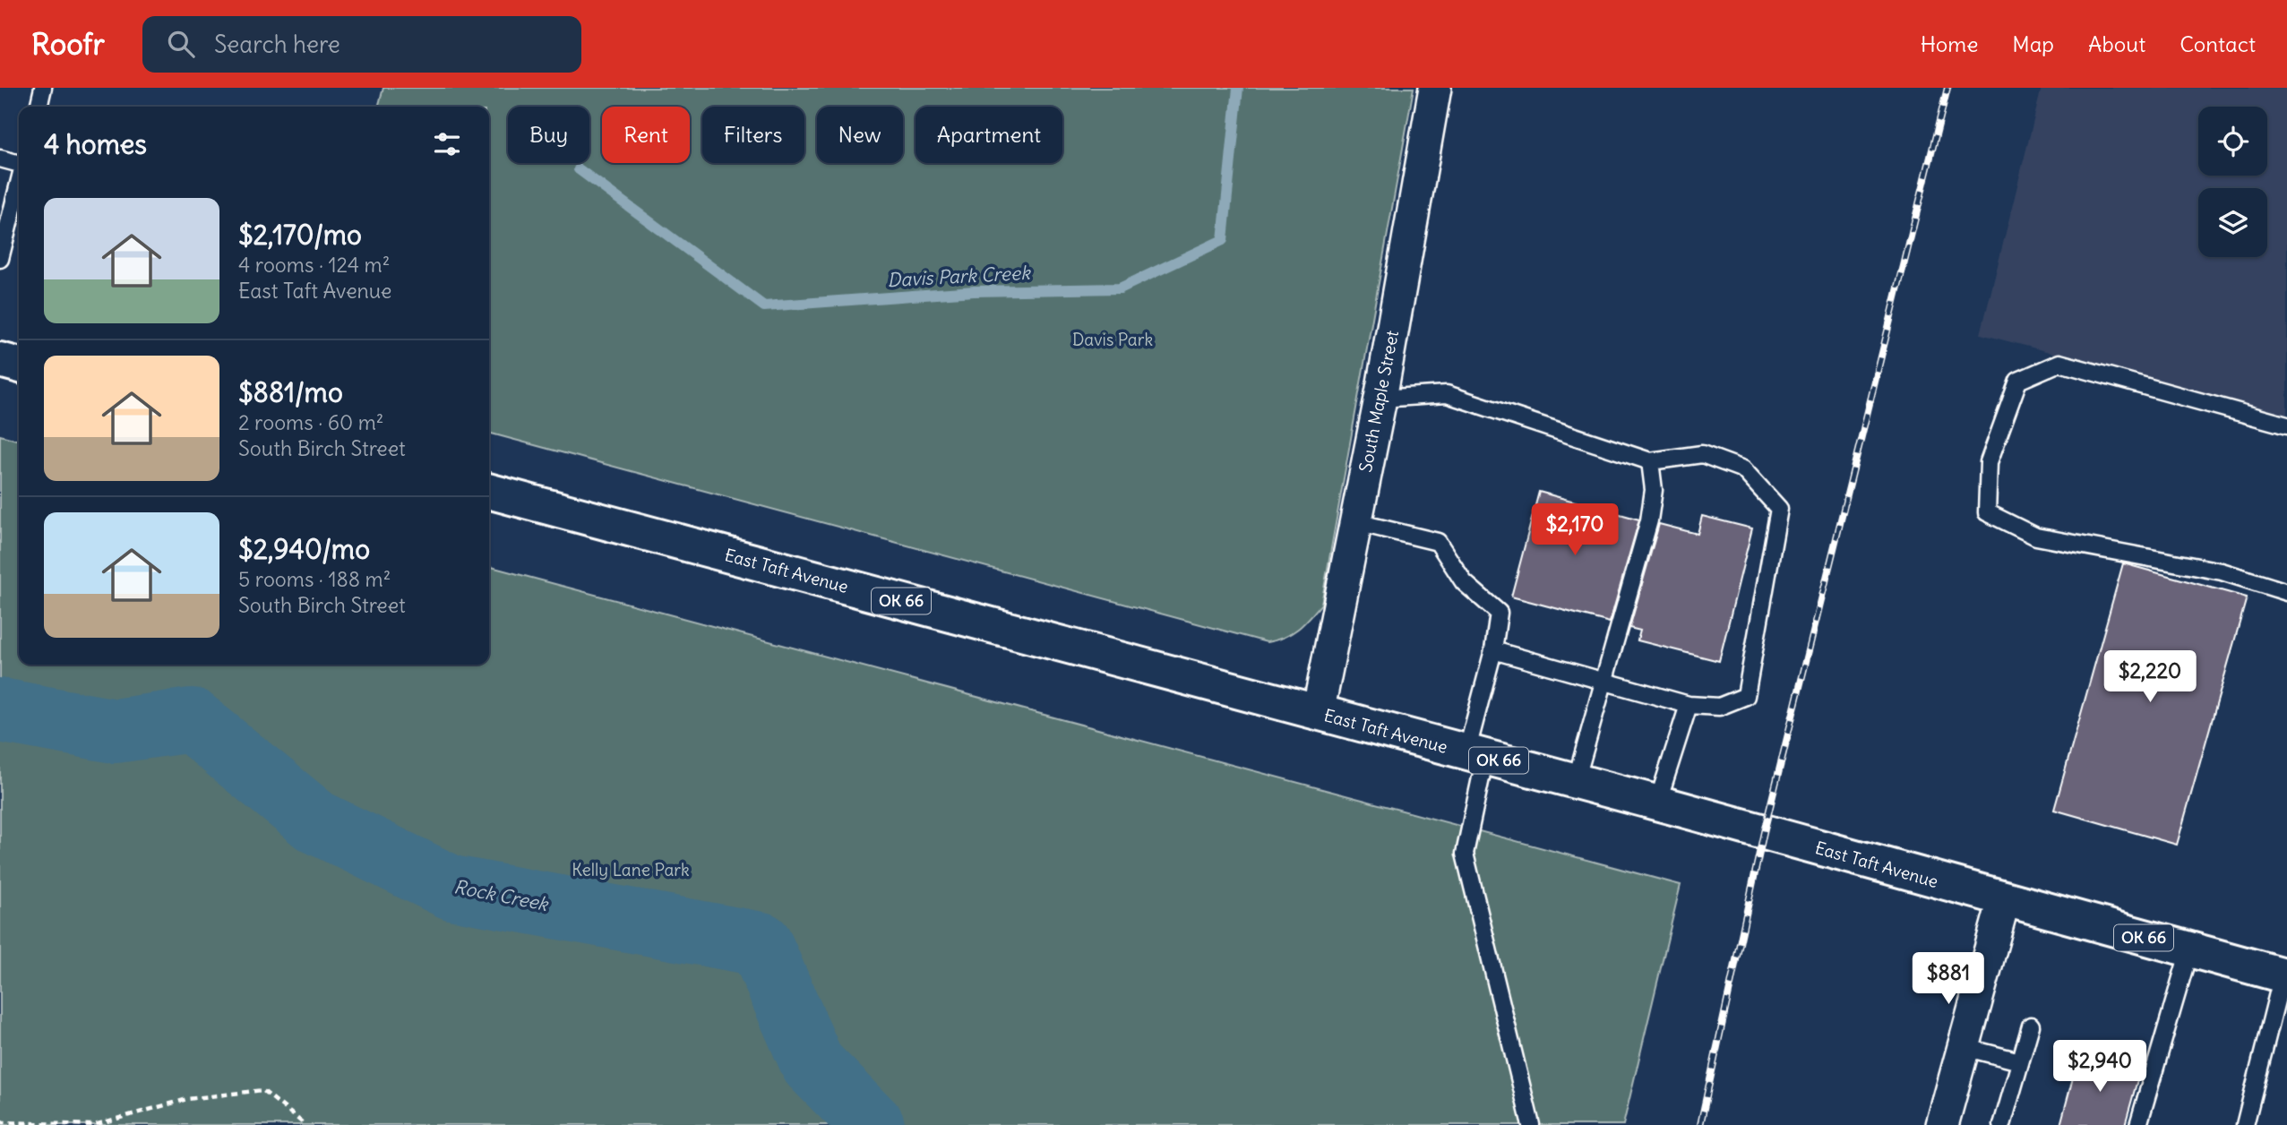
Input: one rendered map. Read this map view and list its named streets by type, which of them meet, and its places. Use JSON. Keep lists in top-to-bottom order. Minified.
{"streets":{"main road":["East Taft Avenue","OK 66"],"street":["South Maple Street"]},"crossings":[["South Maple Street","East Taft Avenue"]],"water":["Davis Park Creek","Rock Creek"],"parks":["Davis Park","Kelly Lane Park"],"page":{"header":"Roofr","search":"Search here","nav":["Home","Map","About","Contact"],"chip":["Buy","Rent","Filters","New","Apartment"],"heading":"4 homes","list":[{"name":"$2,170/mo","note":"4 rooms · 124 m² · East Taft Avenue"},{"name":"$881/mo","note":"2 rooms · 60 m² · South Birch Street"},{"name":"$2,940/mo","note":"5 rooms · 188 m² · South Birch Street"}],"price":["$2,170","$2,220","$881","$2,940"]}}
